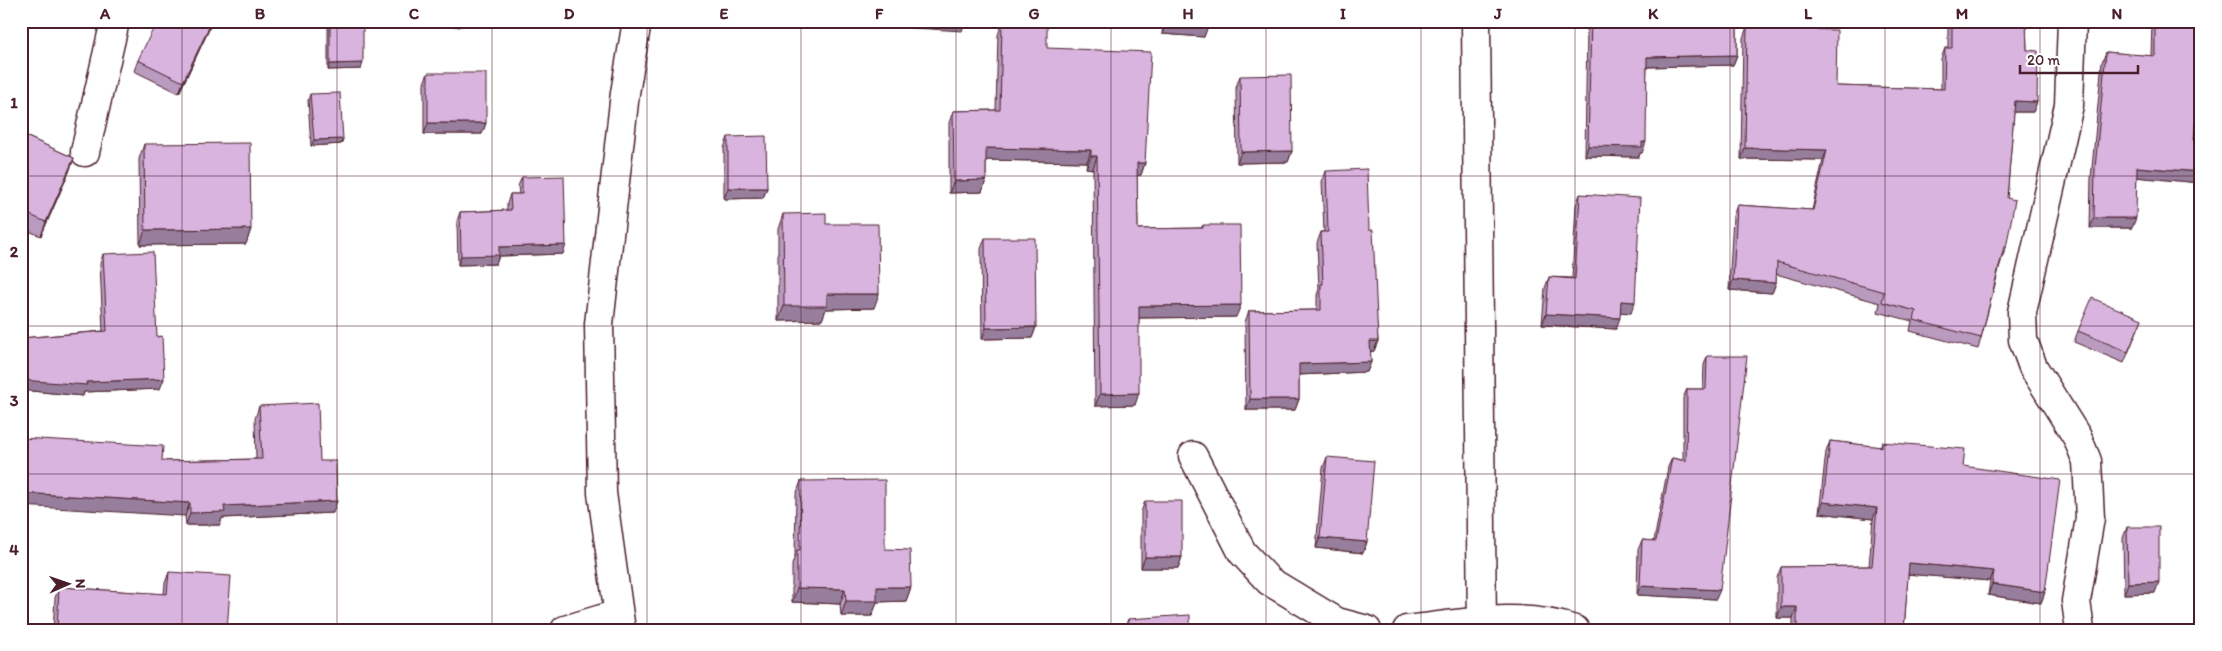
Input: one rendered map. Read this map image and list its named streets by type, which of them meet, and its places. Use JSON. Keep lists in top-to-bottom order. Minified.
{"scale_bar":"20 m","north":"right","grid":{"columns":["A","B","C","D","E","F","G","H","I","J","K","L","M","N"],"rows":["1","2","3","4"]}}
